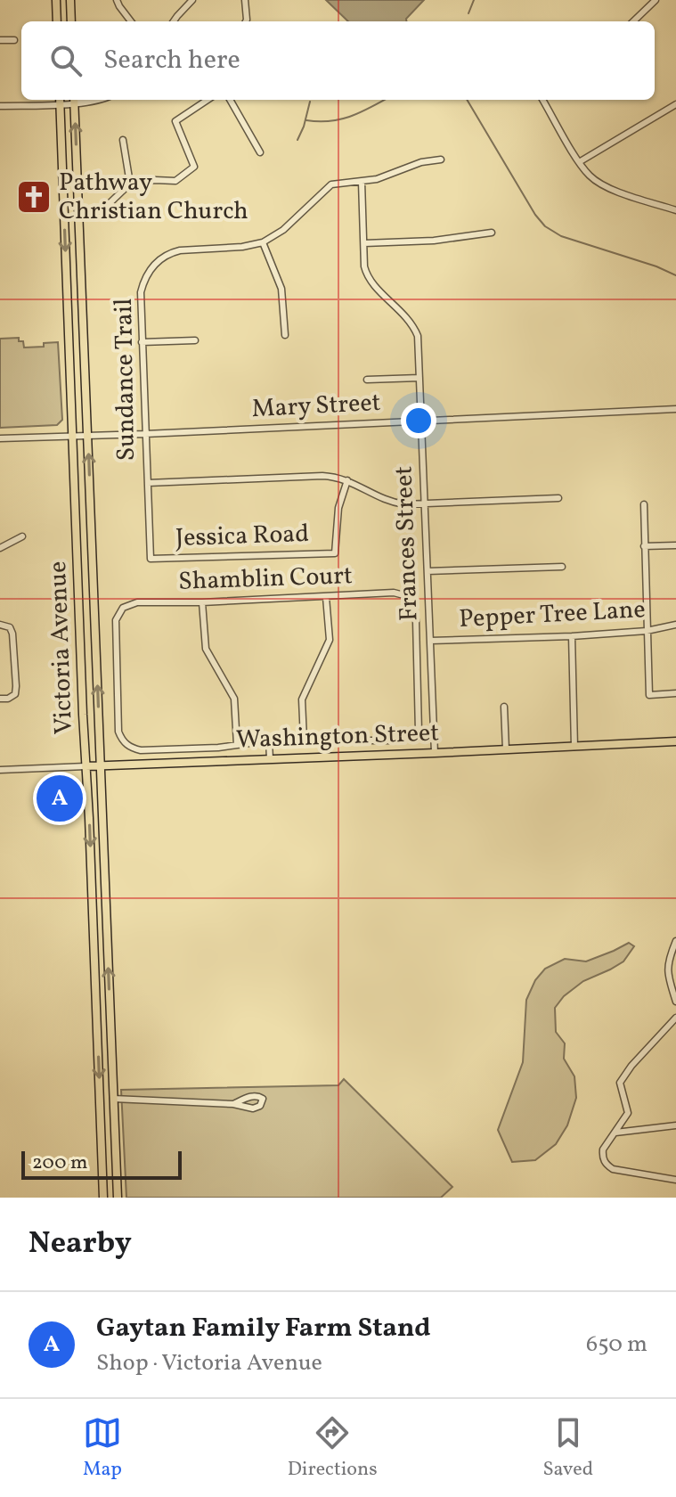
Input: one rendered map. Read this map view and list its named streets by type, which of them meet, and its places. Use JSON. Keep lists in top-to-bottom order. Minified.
{"streets":{"main road":["Victoria Avenue","Washington Street"],"street":["Sundance Trail","Mary Street","Jessica Road","Frances Street","Shamblin Court","Pepper Tree Lane"]},"crossings":[["Sundance Trail","Mary Street"],["Sundance Trail","Jessica Road"],["Sundance Trail","Frances Street"],["Mary Street","Frances Street"],["Mary Street","Victoria Avenue"],["Frances Street","Pepper Tree Lane"],["Frances Street","Washington Street"],["Victoria Avenue","Washington Street"]],"places":{"church":["Pathway Christian Church"]},"scale_bar":"200 m","page":{"search":"Search here","pins":"A","scale":"200 m","heading":"Nearby","list":[{"mark":"A","name":"Gaytan Family Farm Stand","note":"Shop · Victoria Avenue","value":"650 m"}],"nav":["Map","Directions","Saved"]}}
